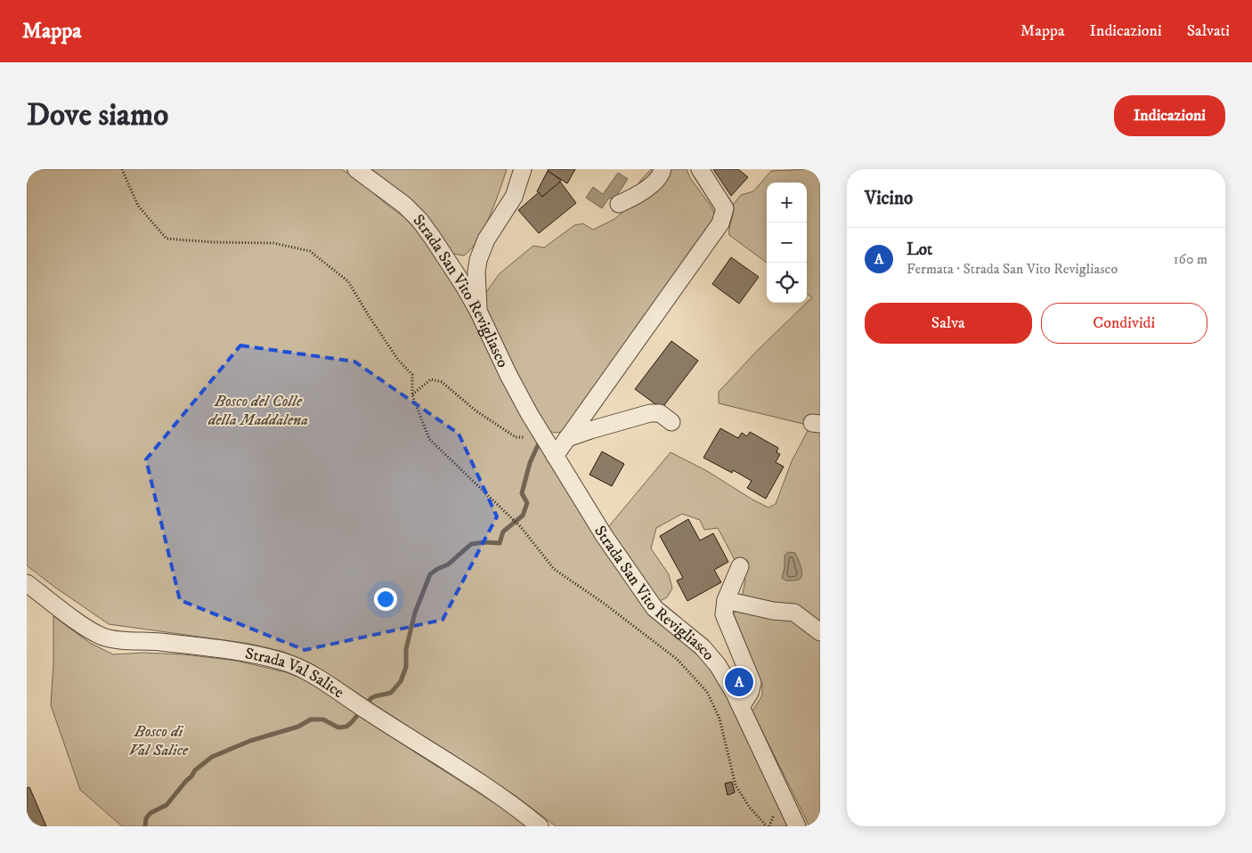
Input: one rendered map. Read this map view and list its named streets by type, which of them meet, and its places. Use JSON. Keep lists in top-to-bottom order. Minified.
{"streets":{"street":["Strada San Vito Revigliasco","Strada Val Salice"]},"parks":["Bosco del Colle della Maddalena","Bosco di Val Salice"],"page":{"header":"Mappa","nav":["Mappa","Indicazioni","Salvati"],"buttons":["Indicazioni",["Salva","Condividi"]],"title":"Dove siamo","heading":"Vicino","map_buttons":["+","−"],"list":[{"mark":"A","name":"Lot","note":"Fermata · Strada San Vito Revigliasco","value":"160 m"}],"pins":"A"}}
